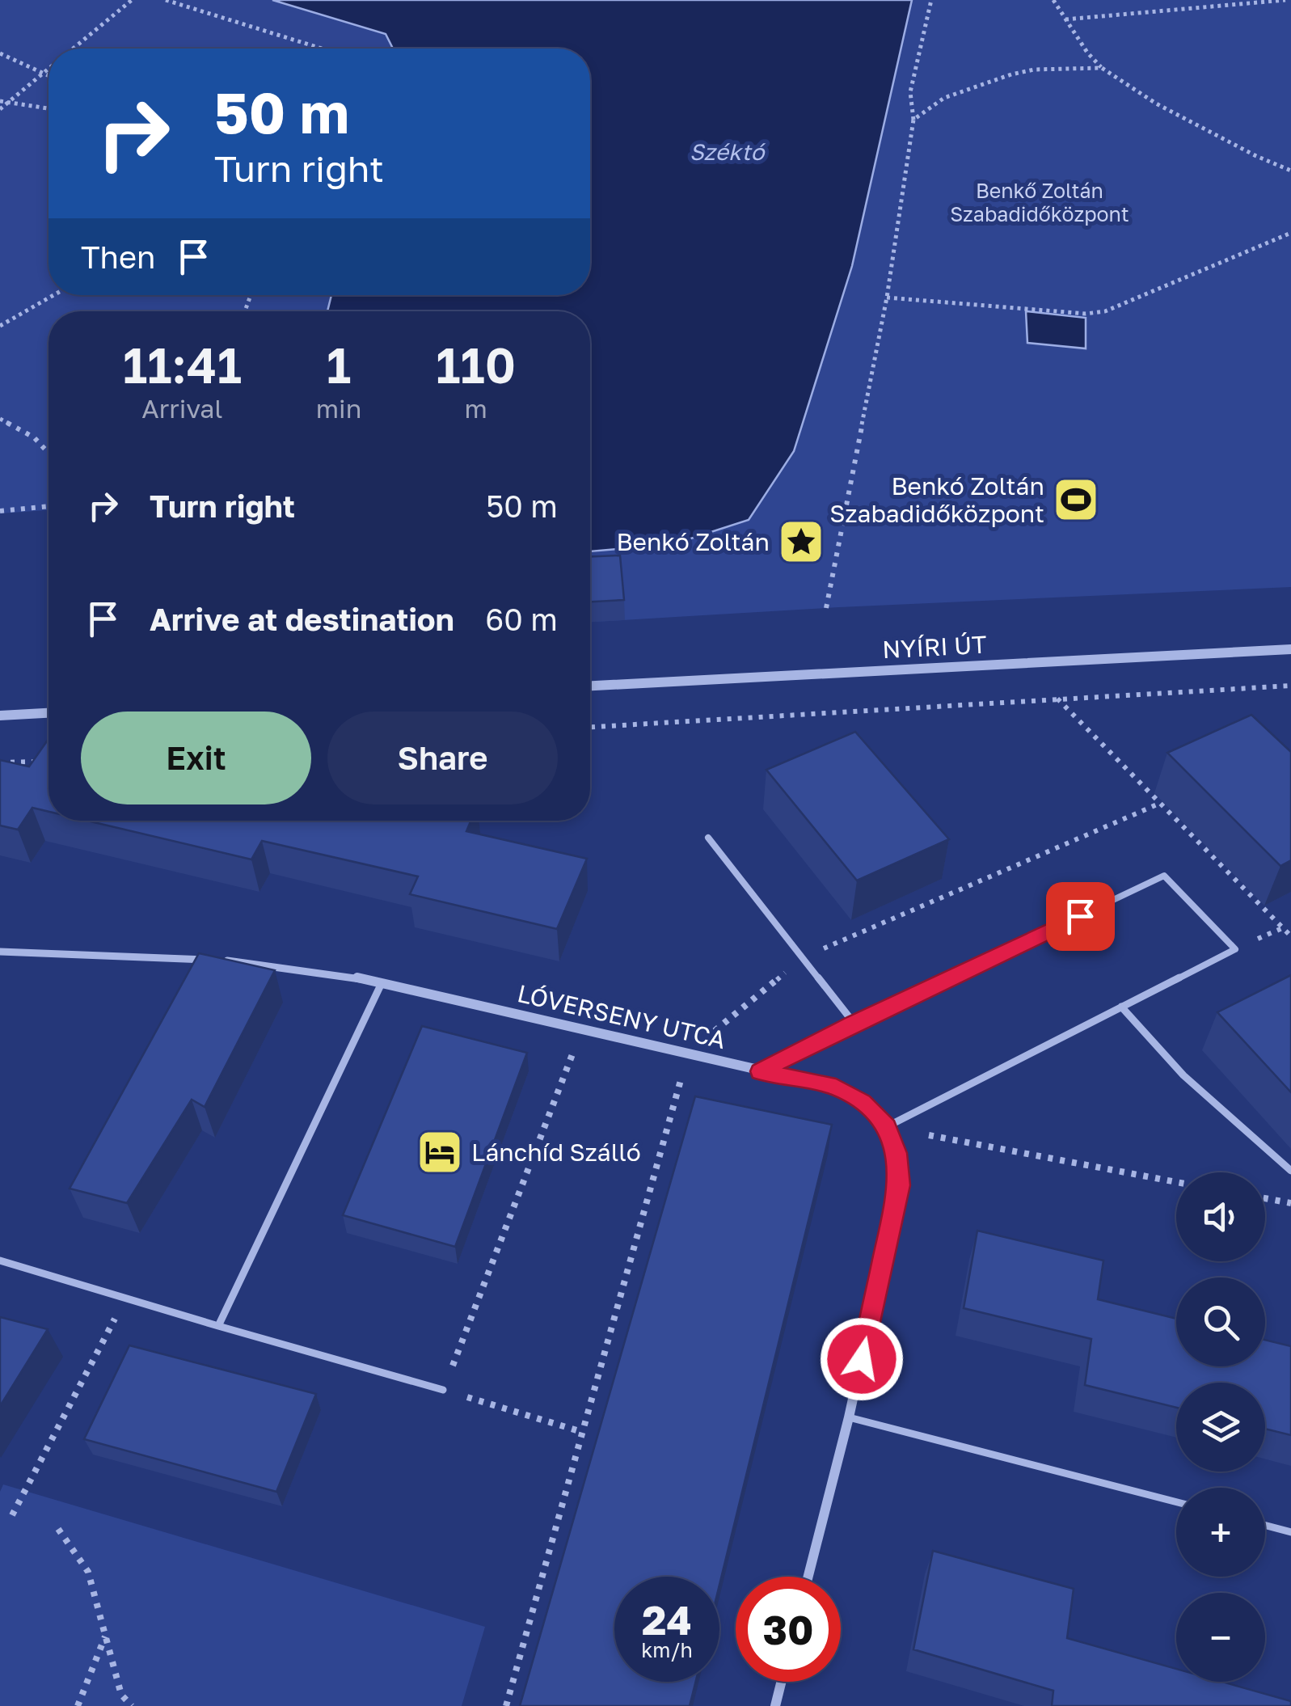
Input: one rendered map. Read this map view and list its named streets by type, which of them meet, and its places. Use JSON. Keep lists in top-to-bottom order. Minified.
{"streets":{"street":["NYÍRI ÚT","LÓVERSENY UTCA"]},"water":["Széktó"],"parks":["Benkő Zoltán Szabadidőközpont"],"places":{"sports":["Benkó Zoltán Szabadidőközpont"],"place":["Benkó Zoltán"],"hotel":["Lánchíd Szálló"]},"page":{"turn":["50 m","Turn right"],"then":"Then","eta":["11:41","Arrival","1","min","110","m"],"list":[{"name":"Turn right","value":"50 m"},{"name":"Arrive at destination","value":"60 m"}],"buttons":["Exit","Share"],"map_buttons":["+","−"],"speed":"24 km/h","limit":"30"}}
